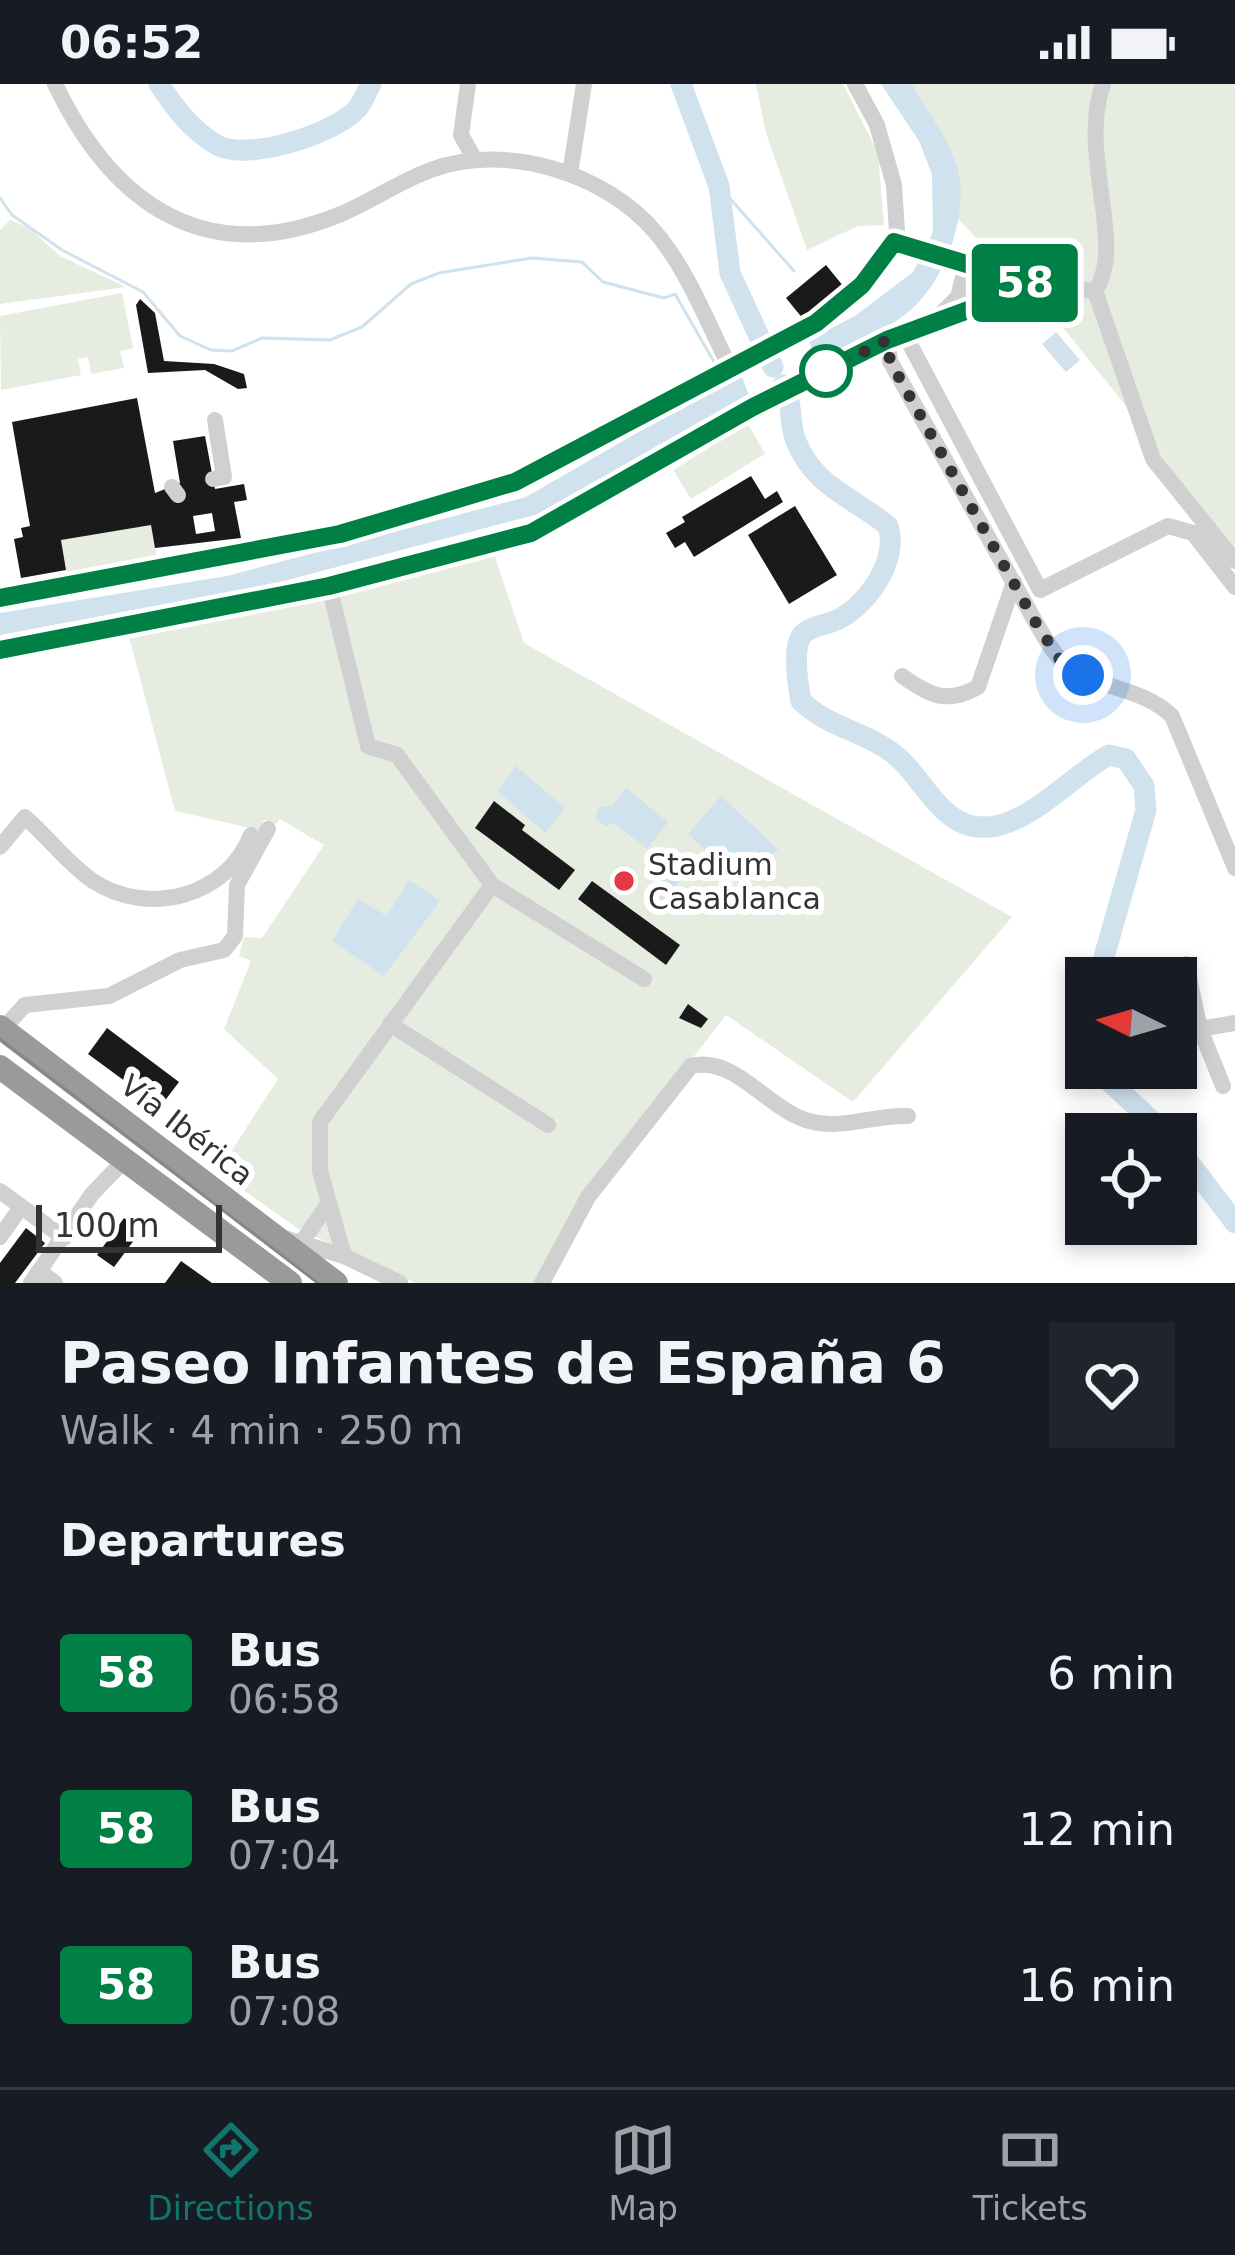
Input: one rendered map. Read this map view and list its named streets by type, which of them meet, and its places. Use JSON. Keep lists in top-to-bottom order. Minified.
{"streets":{"highway":["Vía Ibérica"]},"places":["Stadium Casablanca"],"lines":["bus line 58"],"scale_bar":"100 m","north":"left","page":{"status":"06:52","on_map":"58","scale":"100 m","heading":[["Paseo Infantes de España 6","Walk · 4 min · 250 m"],"Departures"],"list":[{"mark":"58","name":"Bus","note":"06:58","value":"6 min"},{"mark":"58","name":"Bus","note":"07:04","value":"12 min"},{"mark":"58","name":"Bus","note":"07:08","value":"16 min"}],"tabs":["Directions","Map","Tickets"]}}
